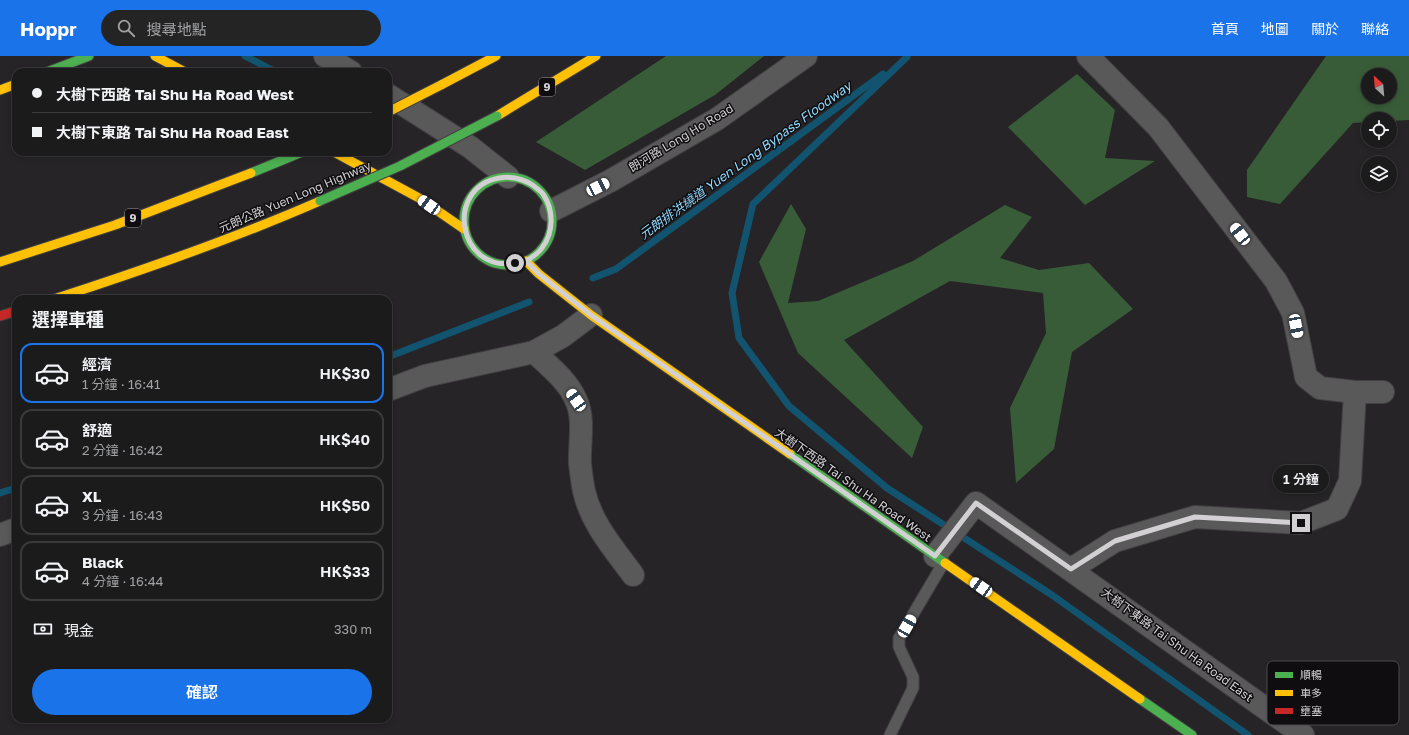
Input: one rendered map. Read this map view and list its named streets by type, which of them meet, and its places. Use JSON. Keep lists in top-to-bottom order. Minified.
{"streets":{"main road":["9","元朗公路 Yuen Long Highway","大樹下西路 Tai Shu Ha Road West"],"street":["朗河路 Long Ho Road","大樹下東路 Tai Shu Ha Road East"]},"crossings":[["朗河路 Long Ho Road","大樹下西路 Tai Shu Ha Road West"],["大樹下西路 Tai Shu Ha Road West","大樹下東路 Tai Shu Ha Road East"]],"water":["元朗排洪繞道 Yuen Long Bypass Floodway"],"legend":["順暢","車多","壅塞"],"north":"top left","page":{"header":"Hoppr","search":"搜尋地點","nav":["首頁","地圖","關於","聯絡"],"banner":["大樹下西路 Tai Shu Ha Road West","大樹下東路 Tai Shu Ha Road East"],"heading":"選擇車種","list":[{"name":"經濟","note":"1 分鐘 · 16:41","value":"HK$30"},{"name":"舒適","note":"2 分鐘 · 16:42","value":"HK$40"},{"name":"XL","note":"3 分鐘 · 16:43","value":"HK$50"},{"name":"Black","note":"4 分鐘 · 16:44","value":"HK$33"}],"bubble":"1 分鐘","pay":["現金","330 m"],"buttons":"確認"}}
